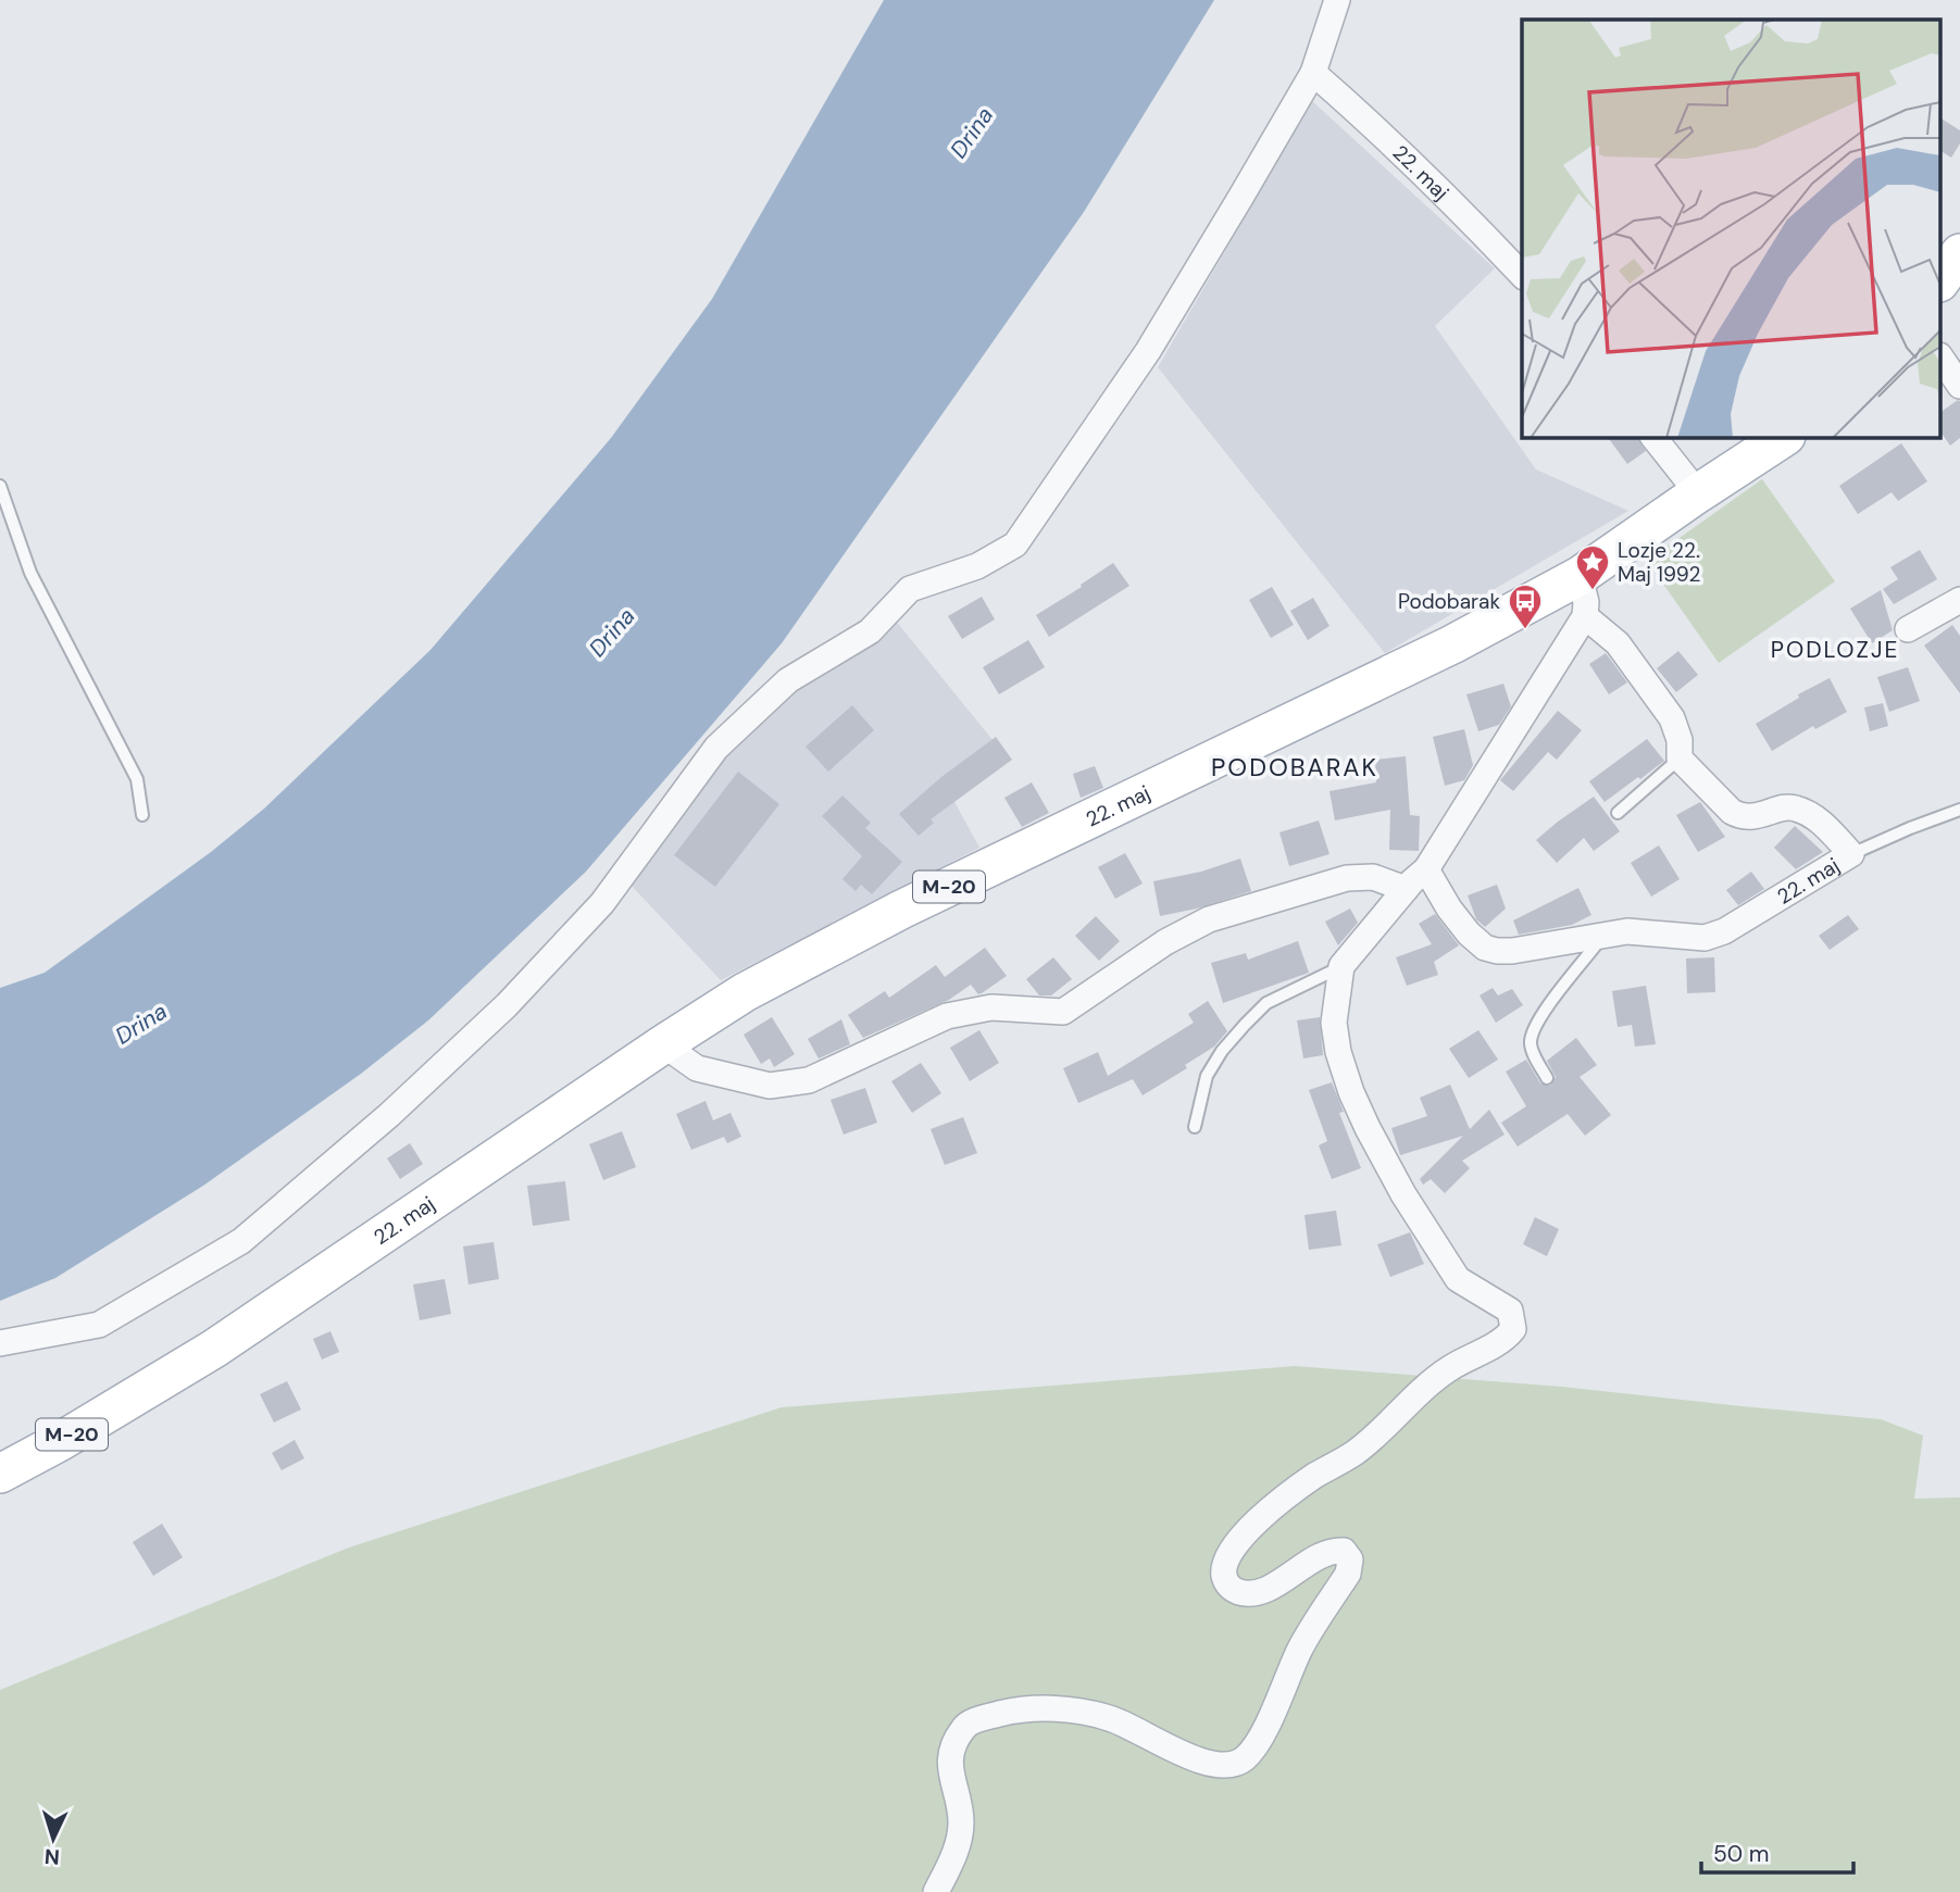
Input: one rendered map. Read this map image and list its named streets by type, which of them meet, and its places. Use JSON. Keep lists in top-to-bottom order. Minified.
{"streets":{"main road":["22. maj","M-20"]},"districts":["PODLOZJE","PODOBARAK"],"water":["Drina"],"places":{"place":["Lozje 22. Maj 1992"],"bus stop":["Podobarak"]},"scale_bar":"50 m","north":"bottom"}
